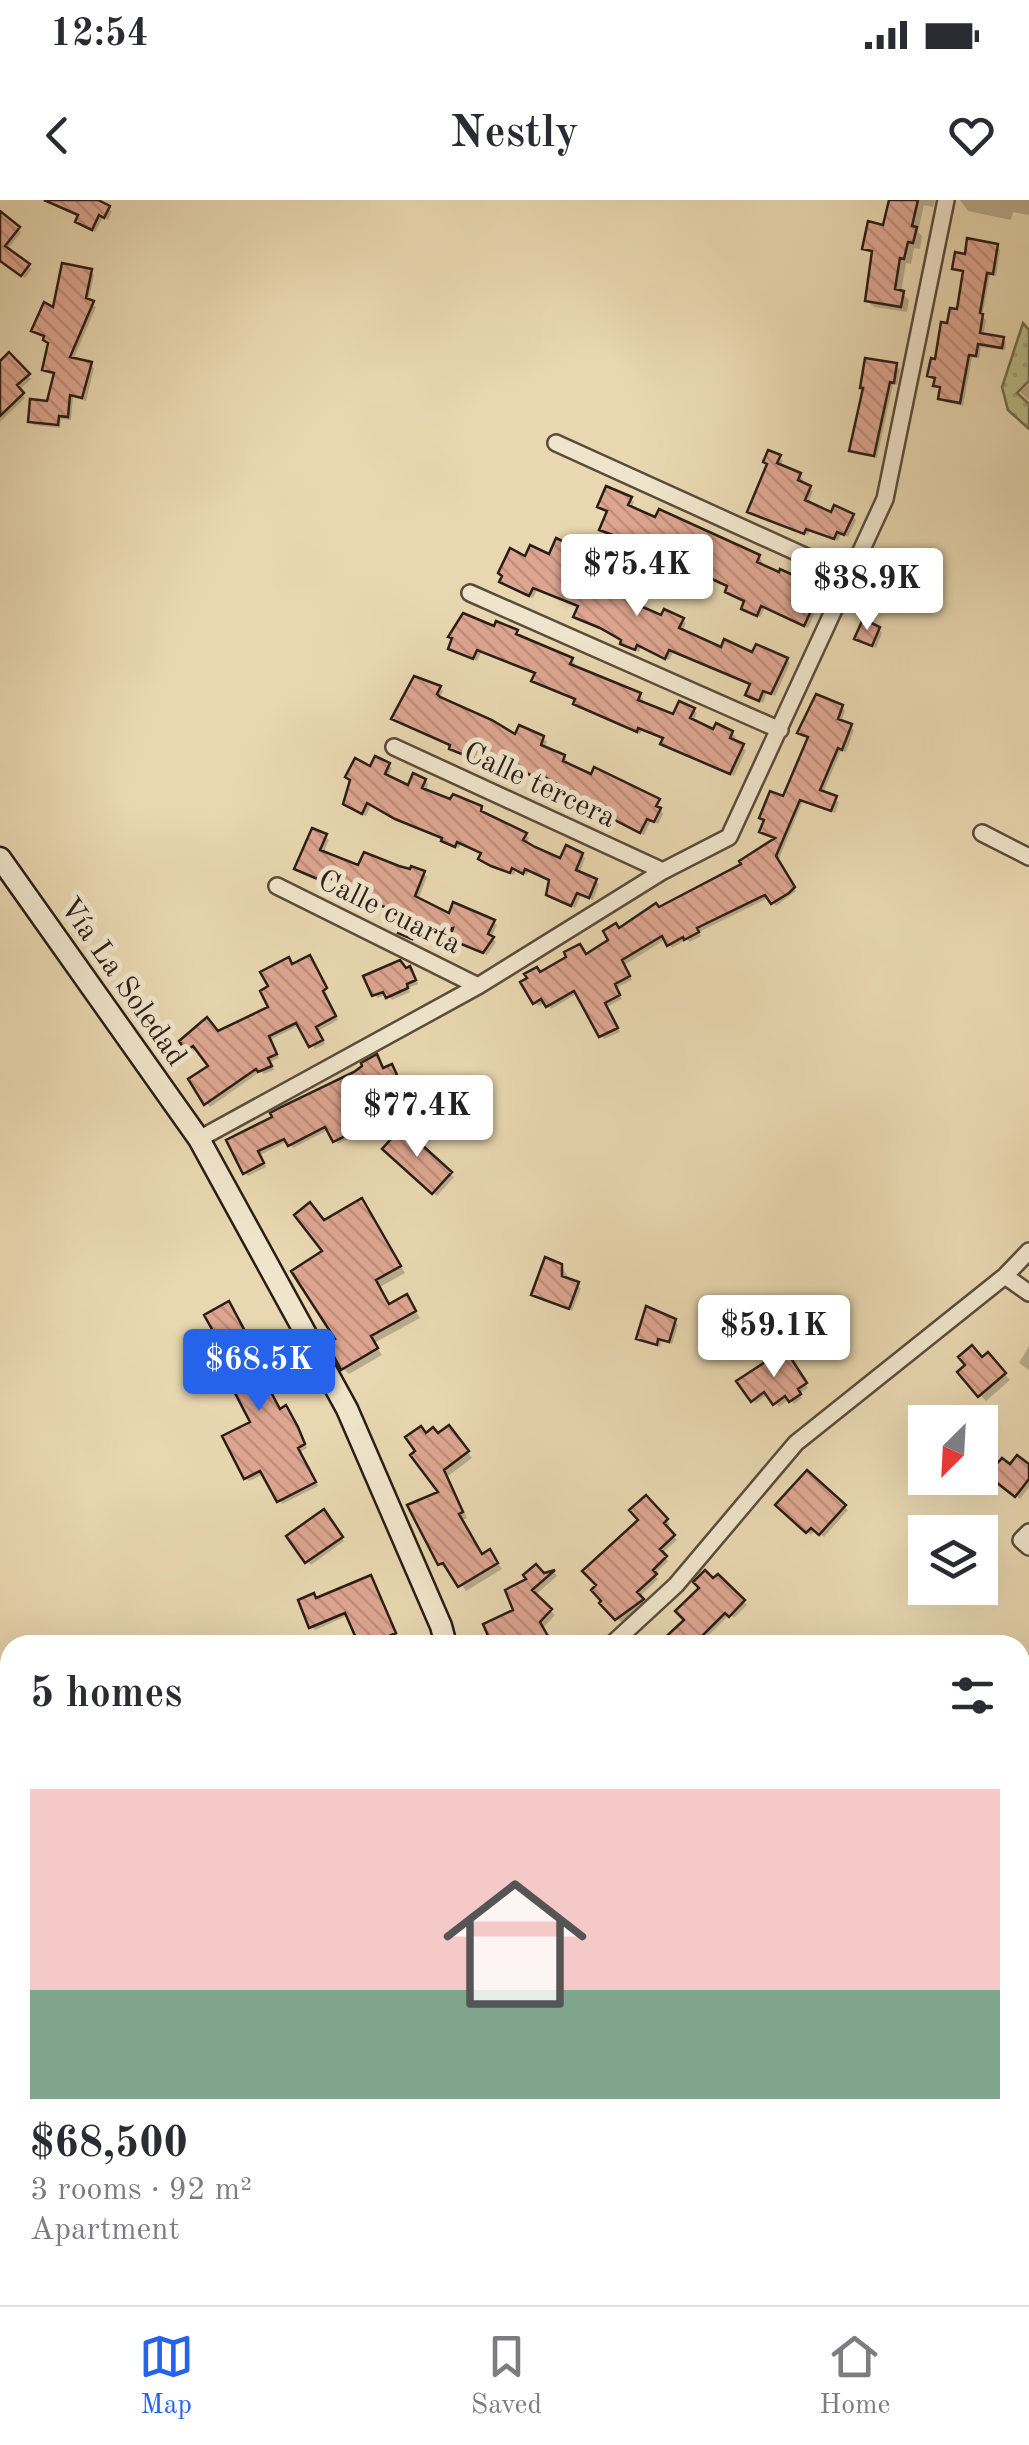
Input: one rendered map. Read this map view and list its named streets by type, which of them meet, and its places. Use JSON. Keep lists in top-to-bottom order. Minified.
{"streets":{"street":["Calle tercera","Calle cuarta","Vía La Soledad"]},"north":"bottom left","page":{"status":"12:54","header":"Nestly","price":["$75.4K","$38.9K","$77.4K","$59.1K","$68.5K"],"heading":"5 homes","list":[{"name":"$68,500","note":"3 rooms · 92 m² · Apartment"}],"tabs":["Map","Saved","Home"]}}
